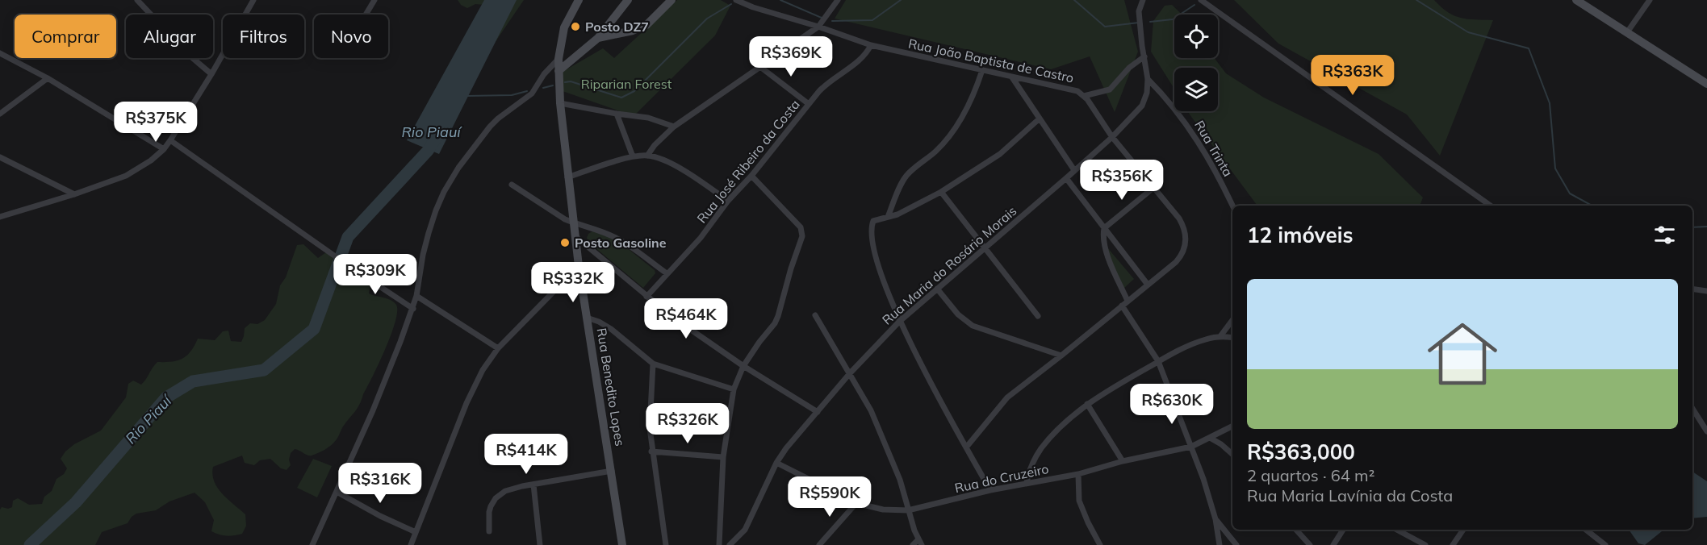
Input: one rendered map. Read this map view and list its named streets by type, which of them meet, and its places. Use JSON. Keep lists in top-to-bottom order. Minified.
{"streets":{"main road":["Rua Benedito Lopes"],"street":["Rua João Baptista de Castro","Rua Trinta","Rua José Ribeiro da Costa","Rua Maria do Rosário Morais","Rua do Cruzeiro"]},"crossings":[["Rua João Baptista de Castro","Rua José Ribeiro da Costa"],["Rua João Baptista de Castro","Rua Maria do Rosário Morais"],["Rua Trinta","Rua Maria do Rosário Morais"],["Rua Maria do Rosário Morais","Rua do Cruzeiro"]],"water":["Rio Piauí"],"parks":["Riparian Forest"],"places":["Posto DZ7","Posto Gasoline"],"page":{"chip":["Comprar","Alugar","Filtros","Novo"],"price":["R$369K","R$363K","R$375K","R$356K","R$309K","R$332K","R$464K","R$630K","R$326K","R$414K","R$316K","R$590K"],"heading":"12 imóveis","list":[{"name":"R$363,000","note":"2 quartos · 64 m² · Rua Maria Lavínia da Costa"}]}}
